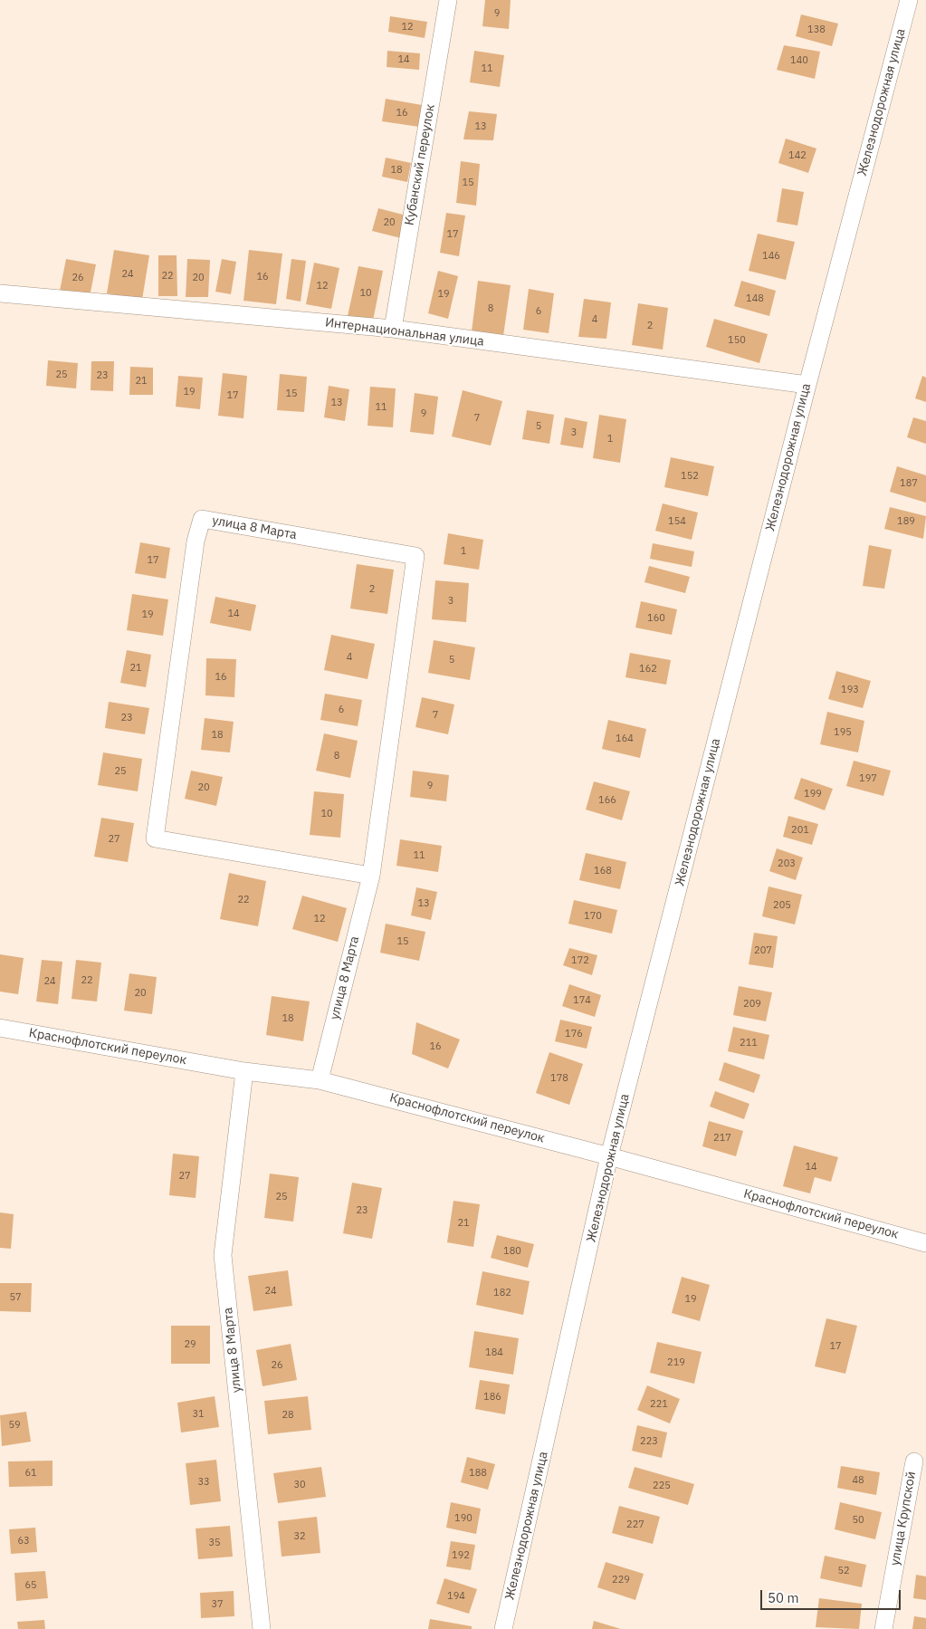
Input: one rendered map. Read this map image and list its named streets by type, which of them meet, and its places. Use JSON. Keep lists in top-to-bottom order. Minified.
{"streets":{"street":["Железнодорожная улица","Кубанский переулок","Интернациональная улица","улица 8 Марта","Краснофлотский переулок","улица Крупской"]},"crossings":[["Железнодорожная улица","Интернациональная улица"],["Железнодорожная улица","Краснофлотский переулок"],["Кубанский переулок","Интернациональная улица"],["улица 8 Марта","Краснофлотский переулок"]],"house_numbers":["9","12","138","14","140","11","16","13","142","18","15","20","17","146","24","22","16","26","20","12","10","19","148","8","6","4","2","150","25","23","21","19","15","17","13","11","9","7","5","3","1","152","187","154","189","1","17","2","3","14","19","160","4","5","21","162","16","193","6","7","23","195","18","164","8","25","197","9","20","199","166","10","201","27","11","203","168","22","13","205","170","12","15","207","172","22","24","20","174","209","18","176","211","16","178","217","14","27","25","23","21","180","24","182","57","19","29","17","184","219","26","186","221","31","28","59","223","61","188","48","33","30","225","190","50","227","32","63","35","192","52","229","65","194","37"],"scale_bar":"50 m"}
